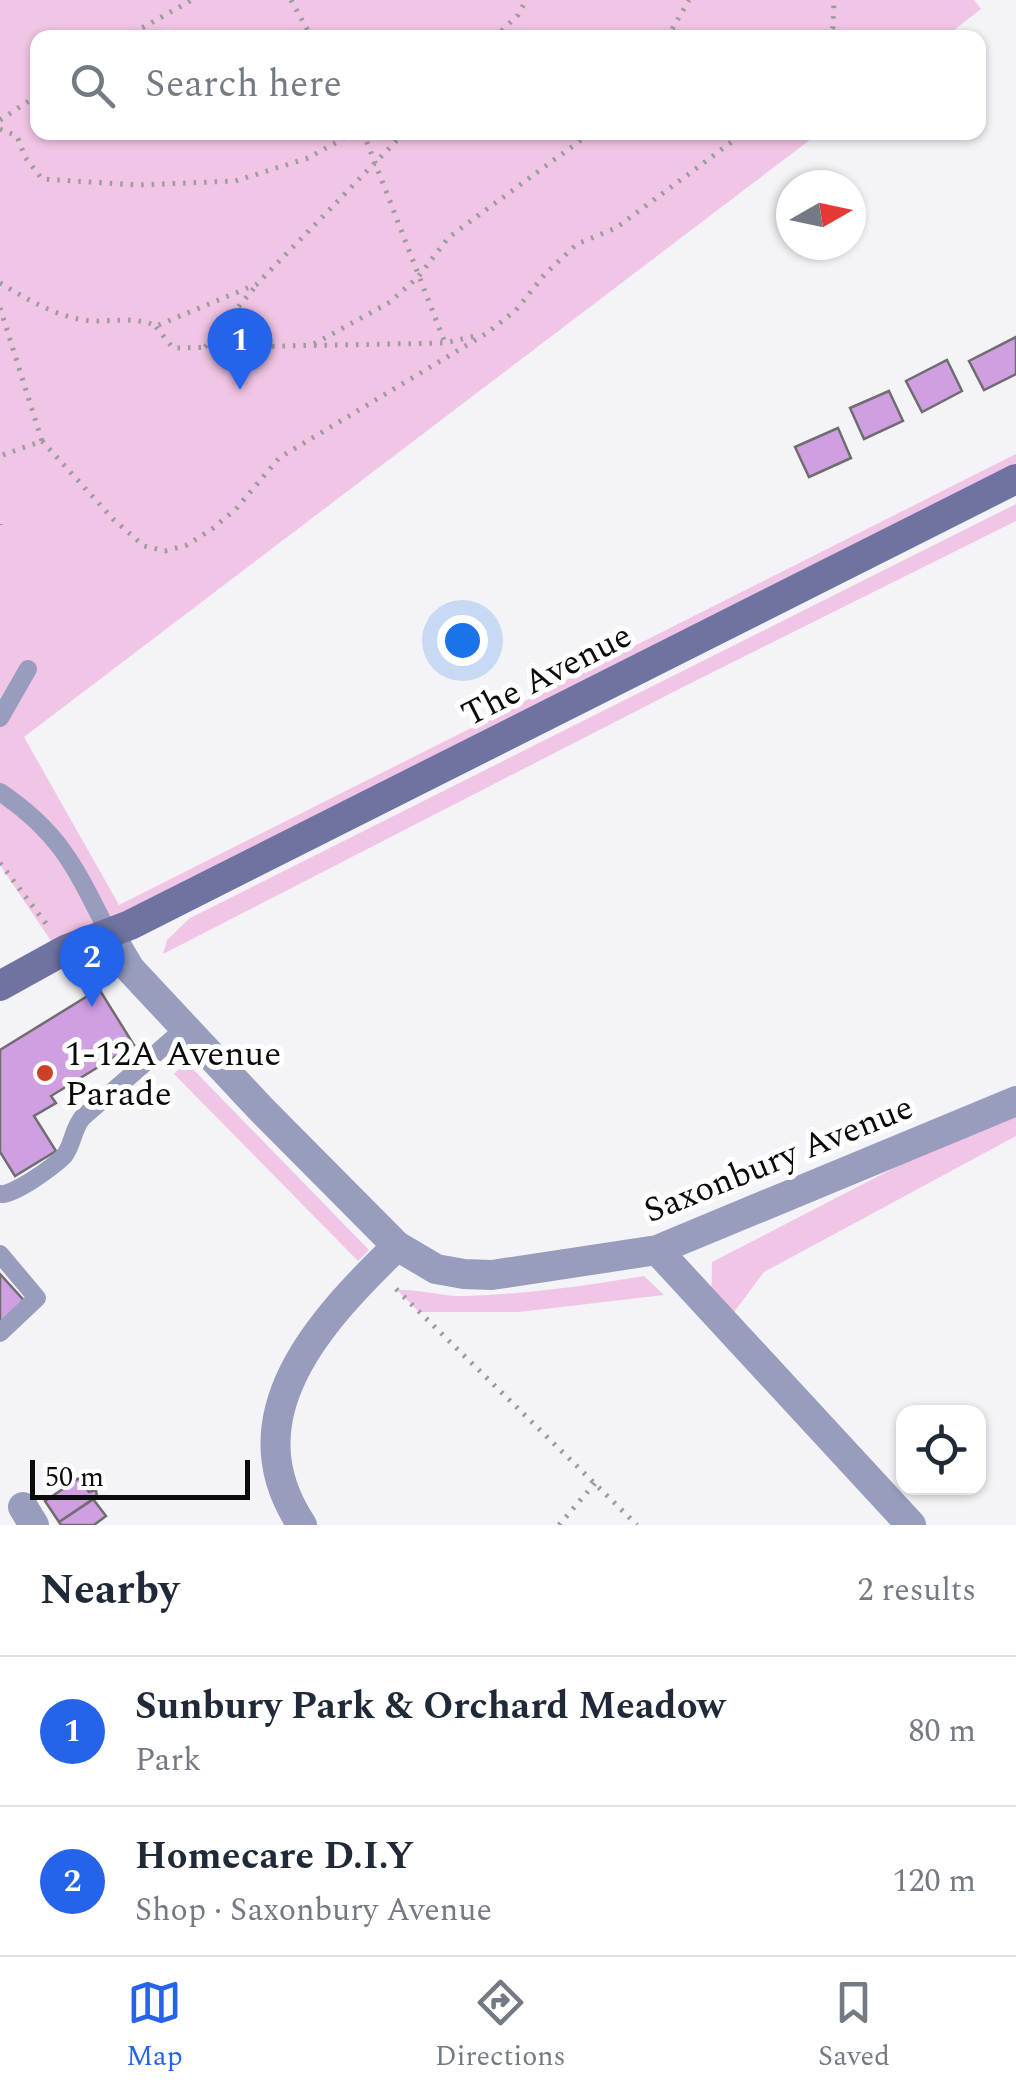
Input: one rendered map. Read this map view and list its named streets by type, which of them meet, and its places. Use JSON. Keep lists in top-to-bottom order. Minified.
{"streets":{"street":["The Avenue","Saxonbury Avenue"]},"crossings":[["The Avenue","Saxonbury Avenue"]],"places":["1-12A Avenue Parade"],"scale_bar":"50 m","north":"right","page":{"search":"Search here","pins":["1","2"],"scale":"50 m","heading":["Nearby","2 results"],"list":[{"mark":"1","name":"Sunbury Park & Orchard Meadow","note":"Park","value":"80 m"},{"mark":"2","name":"Homecare D.I.Y","note":"Shop · Saxonbury Avenue","value":"120 m"}],"nav":["Map","Directions","Saved"]}}
